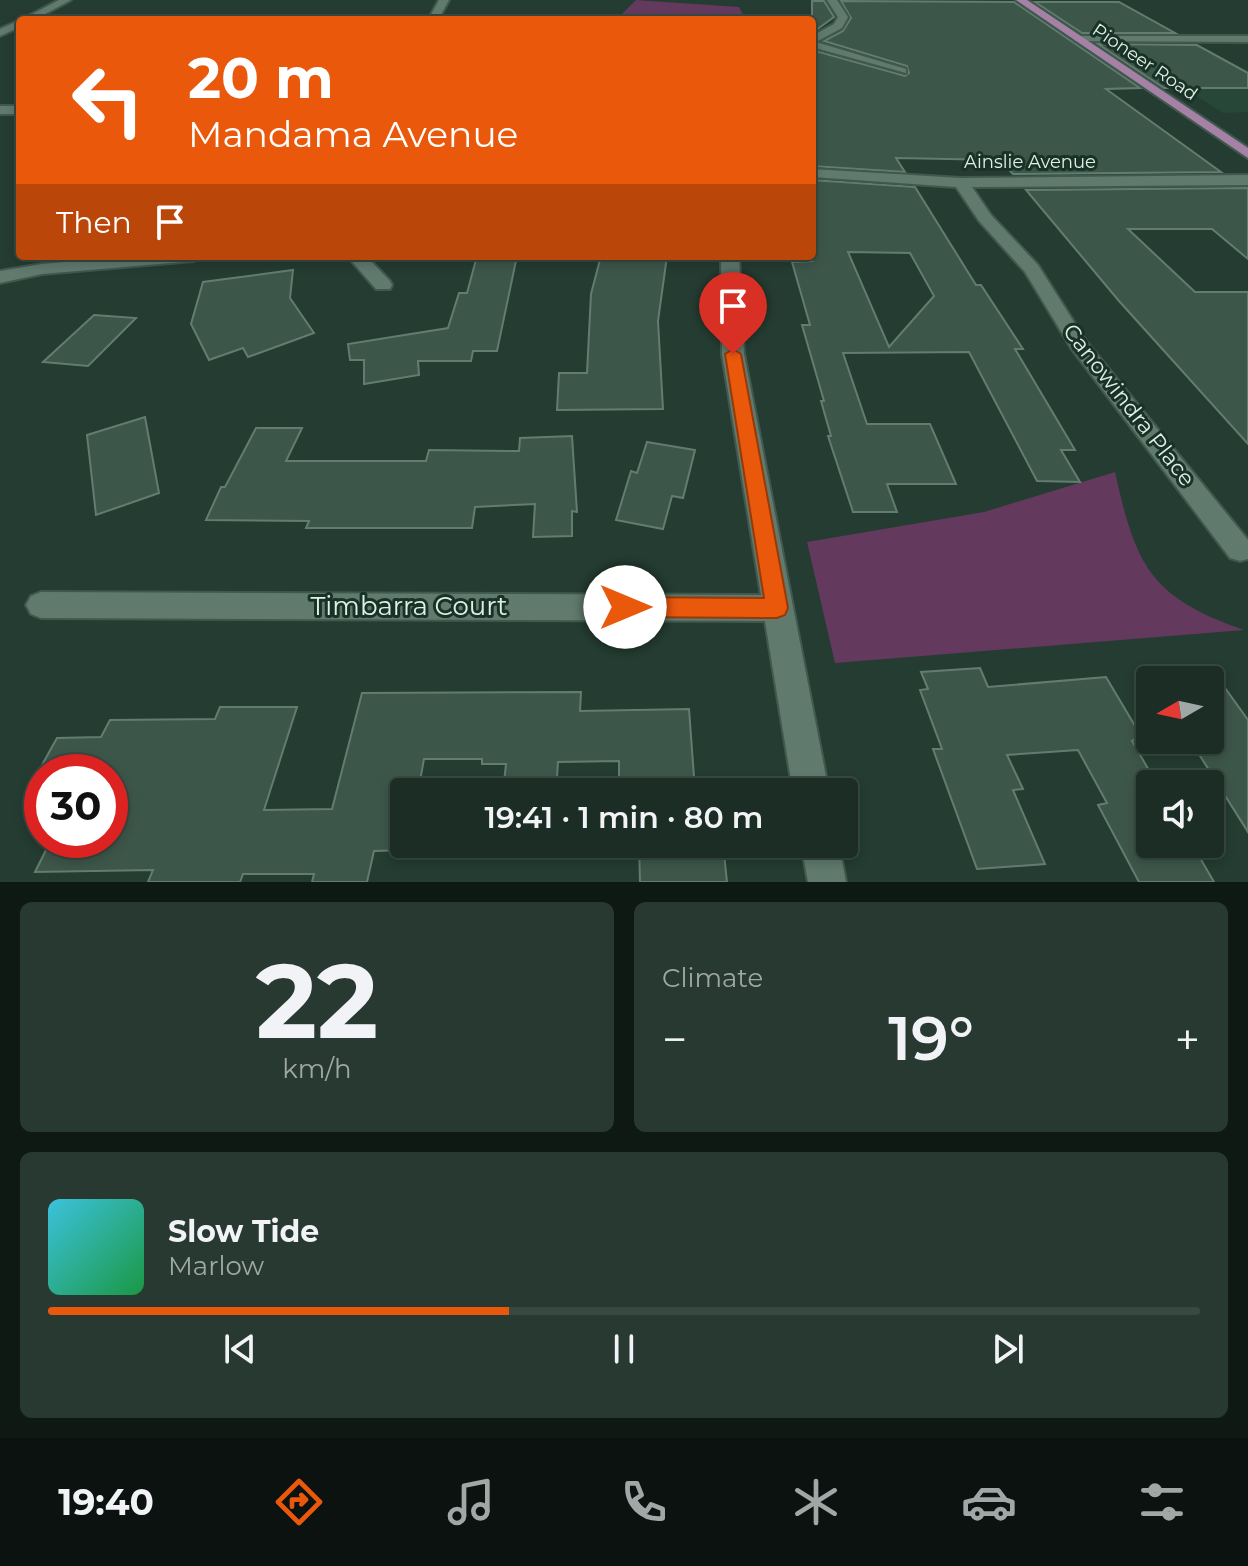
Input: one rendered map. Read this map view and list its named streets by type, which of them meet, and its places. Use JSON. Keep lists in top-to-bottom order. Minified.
{"streets":{"main road":["Pioneer Road"],"street":["Ainslie Avenue","Canowindra Place","Timbarra Court"]},"crossings":[["Ainslie Avenue","Canowindra Place"]],"north":"left","page":{"turn":["20 m","Mandama Avenue"],"then":"Then","limit":"30","trip":"19:41 · 1 min · 80 m","tile":[["22","km/h"],"Climate"],"heat":["−","19°","+"],"song":["Slow Tide","Marlow"],"tabs":"19:40"}}
